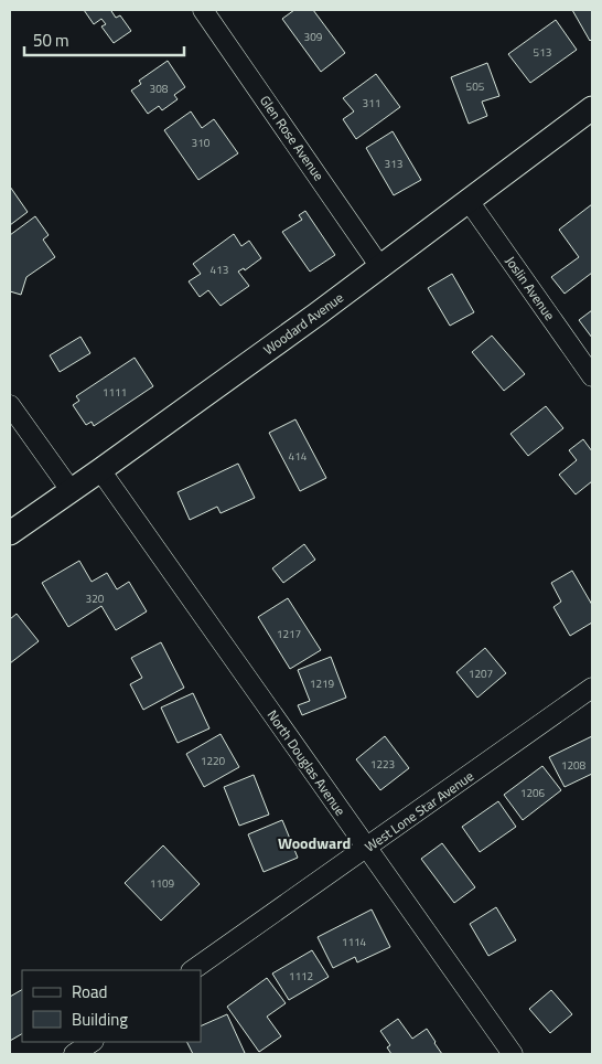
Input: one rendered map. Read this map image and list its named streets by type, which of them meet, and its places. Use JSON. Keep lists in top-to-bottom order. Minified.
{"streets":{"street":["Glen Rose Avenue","Joslin Avenue","Woodard Avenue","North Douglas Avenue","West Lone Star Avenue"]},"crossings":[["Glen Rose Avenue","Woodard Avenue"],["Joslin Avenue","Woodard Avenue"],["Woodard Avenue","North Douglas Avenue"],["North Douglas Avenue","West Lone Star Avenue"]],"districts":["Woodward"],"house_numbers":["309","513","505","308","311","310","313","413","1111","414","320","1217","1207","1219","1220","1223","1208","1206","1109","1114","1112"],"legend":["Road","Building"],"scale_bar":"50 m"}
